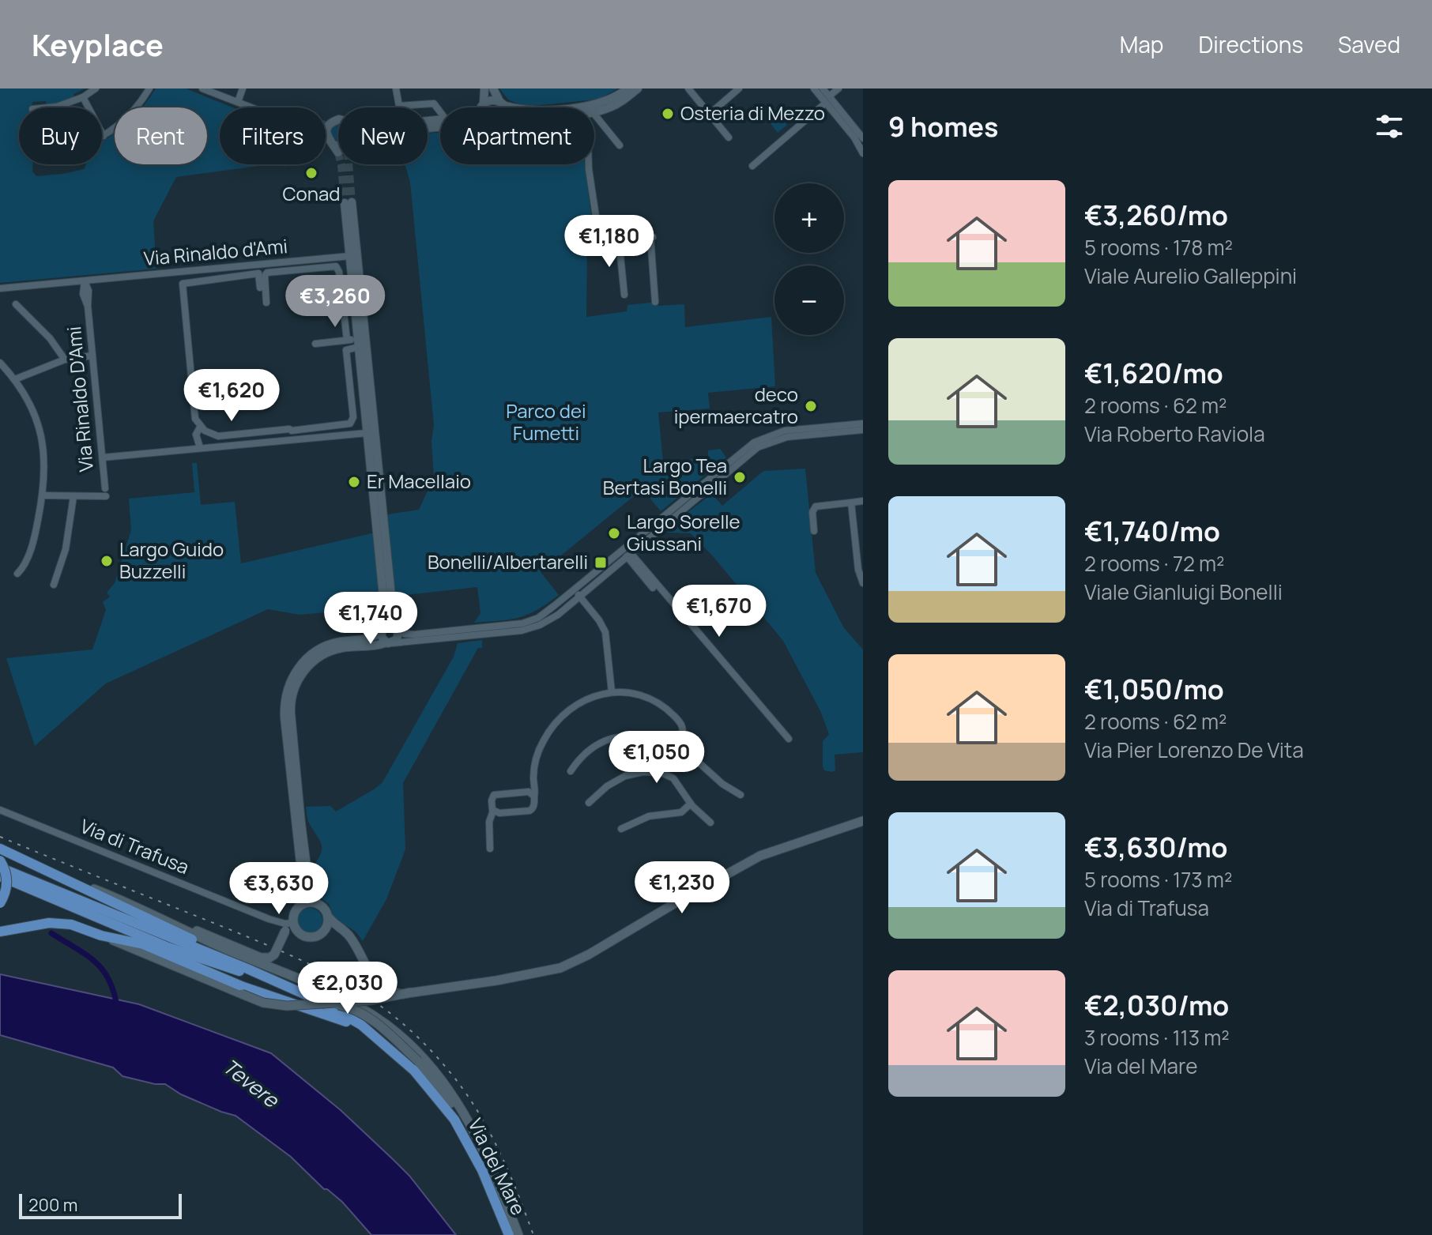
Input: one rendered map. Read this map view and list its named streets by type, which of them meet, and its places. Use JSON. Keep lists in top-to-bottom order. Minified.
{"streets":{"main road":["Via del Mare"],"street":["Via Rinaldo d'Ami","Via Rinaldo D'Ami","Via di Trafusa"]},"crossings":[["Via Rinaldo d'Ami","Via Rinaldo D'Ami"]],"water":["Tevere"],"parks":["Parco dei Fumetti"],"places":{"other":["Osteria di Mezzo","Conad","deco ipermaercatro","Largo Tea Bertasi Bonelli","Er Macellaio","Largo Sorelle Giussani","Largo Guido Buzzelli"],"transit":["Bonelli/Albertarelli"]},"scale_bar":"200 m","page":{"header":"Keyplace","nav":["Map","Directions","Saved"],"heading":"9 homes","chip":["Buy","Rent","Filters","New","Apartment"],"list":[{"name":"€3,260/mo","note":"5 rooms · 178 m² · Viale Aurelio Galleppini"},{"name":"€1,620/mo","note":"2 rooms · 62 m² · Via Roberto Raviola"},{"name":"€1,740/mo","note":"2 rooms · 72 m² · Viale Gianluigi Bonelli"},{"name":"€1,050/mo","note":"2 rooms · 62 m² · Via Pier Lorenzo De Vita"},{"name":"€3,630/mo","note":"5 rooms · 173 m² · Via di Trafusa"},{"name":"€2,030/mo","note":"3 rooms · 113 m² · Via del Mare"}],"map_buttons":["+","−"],"price":["€1,180","€3,260","€1,620","€1,670","€1,740","€1,050","€1,230","€3,630","€2,030"],"scale":"200 m"}}
